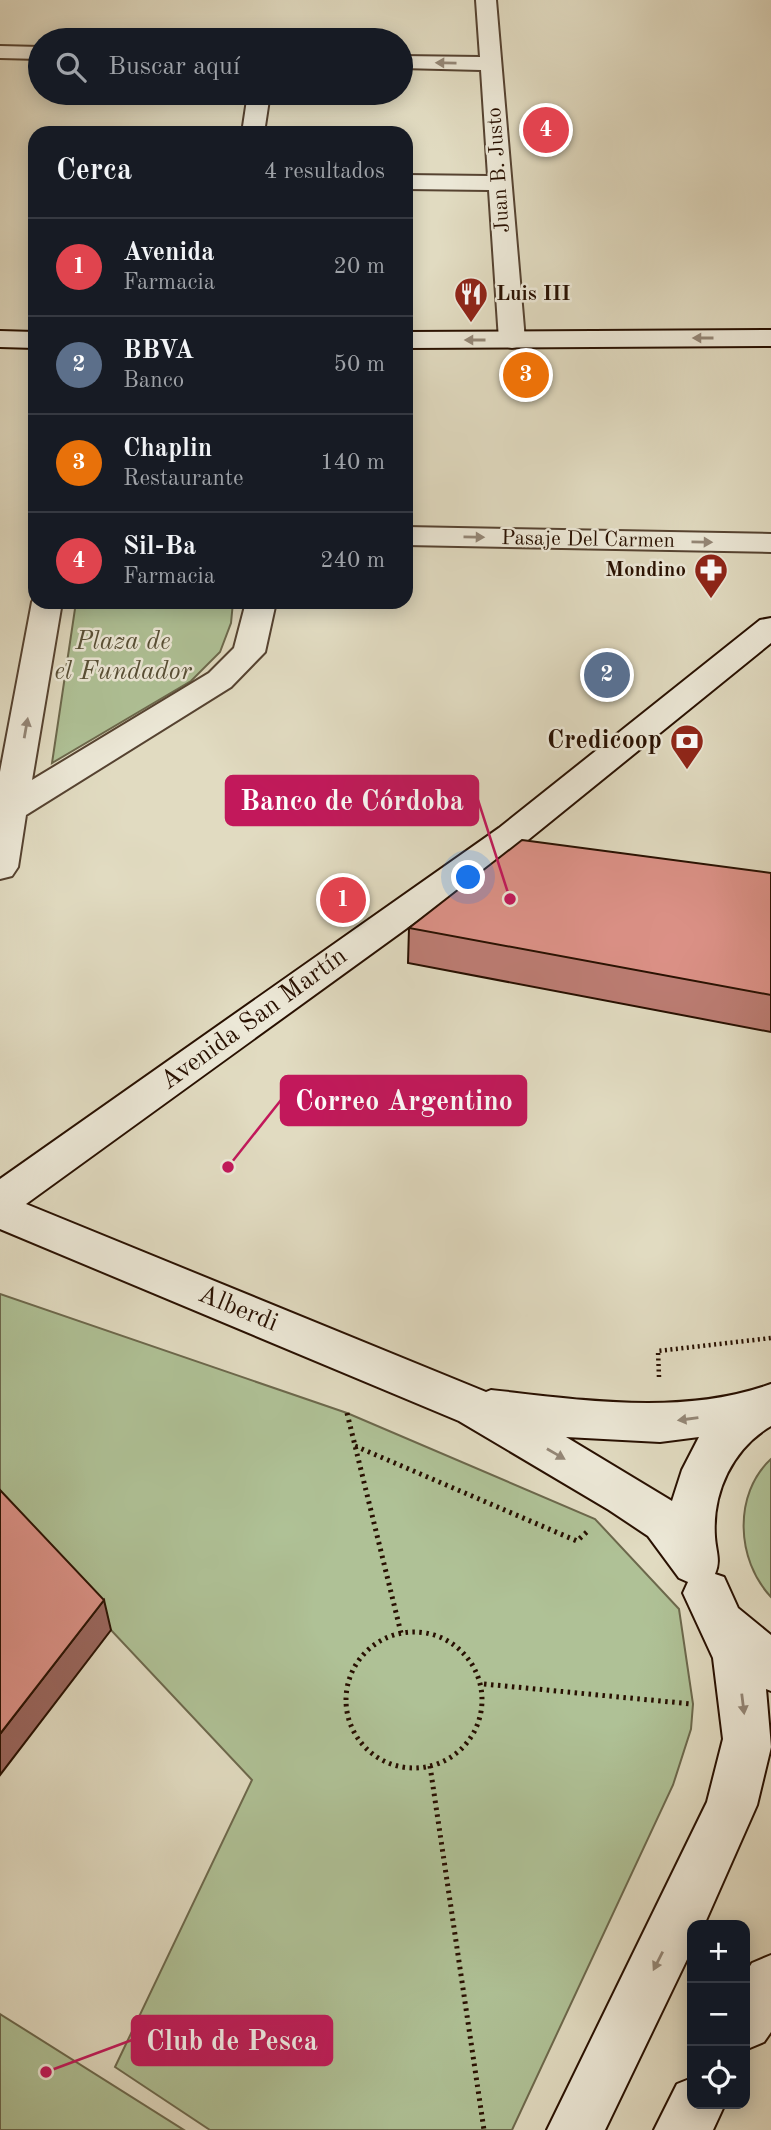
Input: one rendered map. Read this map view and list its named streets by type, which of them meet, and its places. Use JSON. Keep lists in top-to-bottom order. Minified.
{"streets":{"main road":["Juan B. Justo","Pasaje Del Carmen","Avenida San Martín","Alberdi"]},"parks":["Plaza de el Fundador"],"places":{"restaurant":["Luis III"],"pharmacy":["Mondino"],"bank":["Credicoop"],"other":["Banco de Córdoba","Correo Argentino","Club de Pesca"]},"page":{"search":"Buscar aquí","pins":["4","3","2","1"],"heading":["Cerca","4 resultados"],"list":[{"mark":"1","name":"Avenida","note":"Farmacia","value":"20 m"},{"mark":"2","name":"BBVA","note":"Banco","value":"50 m"},{"mark":"3","name":"Chaplin","note":"Restaurante","value":"140 m"},{"mark":"4","name":"Sil-Ba","note":"Farmacia","value":"240 m"}],"map_buttons":["+","−"]}}
